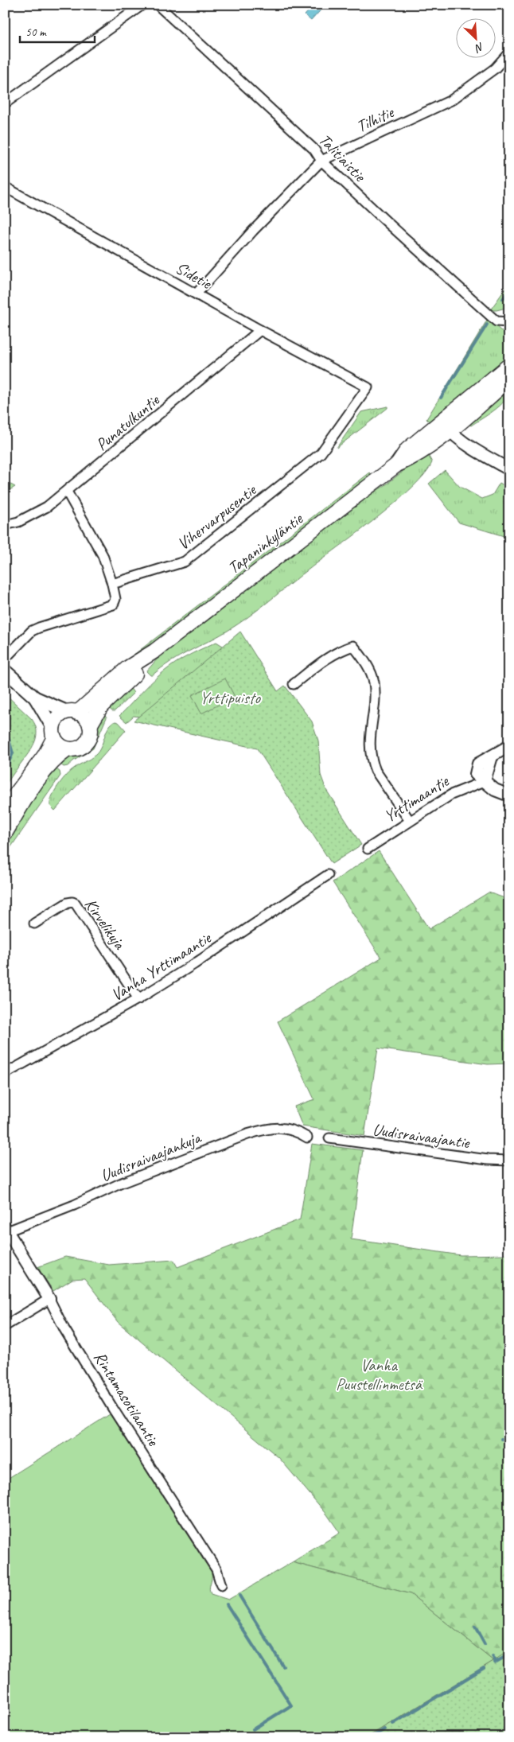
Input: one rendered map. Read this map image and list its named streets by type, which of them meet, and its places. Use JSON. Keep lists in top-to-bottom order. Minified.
{"streets":{"main road":["Tapaninkyläntie"],"street":["Tilhitie","Talitiaistie","Sidetie","Punatulkuntie","Vihervarpusentie","Yrttimaantie","Kirvelikuja","Vanha Yrttimaantie","Uudisraivaajantie","Uudisraivaajankuja","Rintamasotilaantie"]},"crossings":[["Tilhitie","Talitiaistie"],["Tilhitie","Sidetie"],["Sidetie","Punatulkuntie"],["Sidetie","Vihervarpusentie"],["Kirvelikuja","Vanha Yrttimaantie"],["Uudisraivaajankuja","Rintamasotilaantie"]],"parks":["Yrttipuisto","Vanha Puustellinmetsä"],"scale_bar":"50 m","north":"bottom right"}
